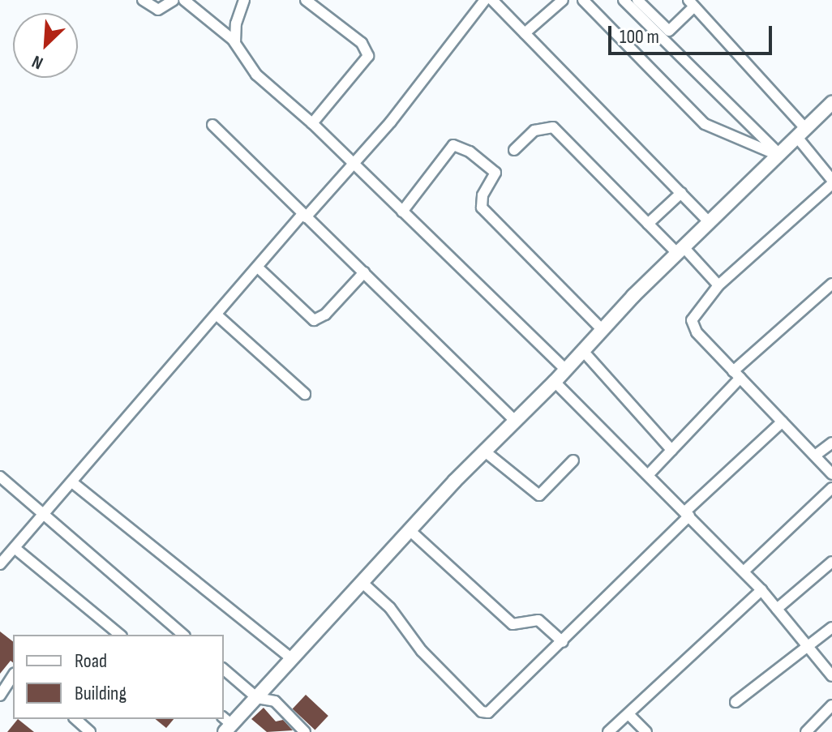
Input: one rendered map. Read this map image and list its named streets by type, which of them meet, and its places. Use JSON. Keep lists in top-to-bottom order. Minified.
{"legend":["Road","Building"],"scale_bar":"100 m","north":"bottom left"}
